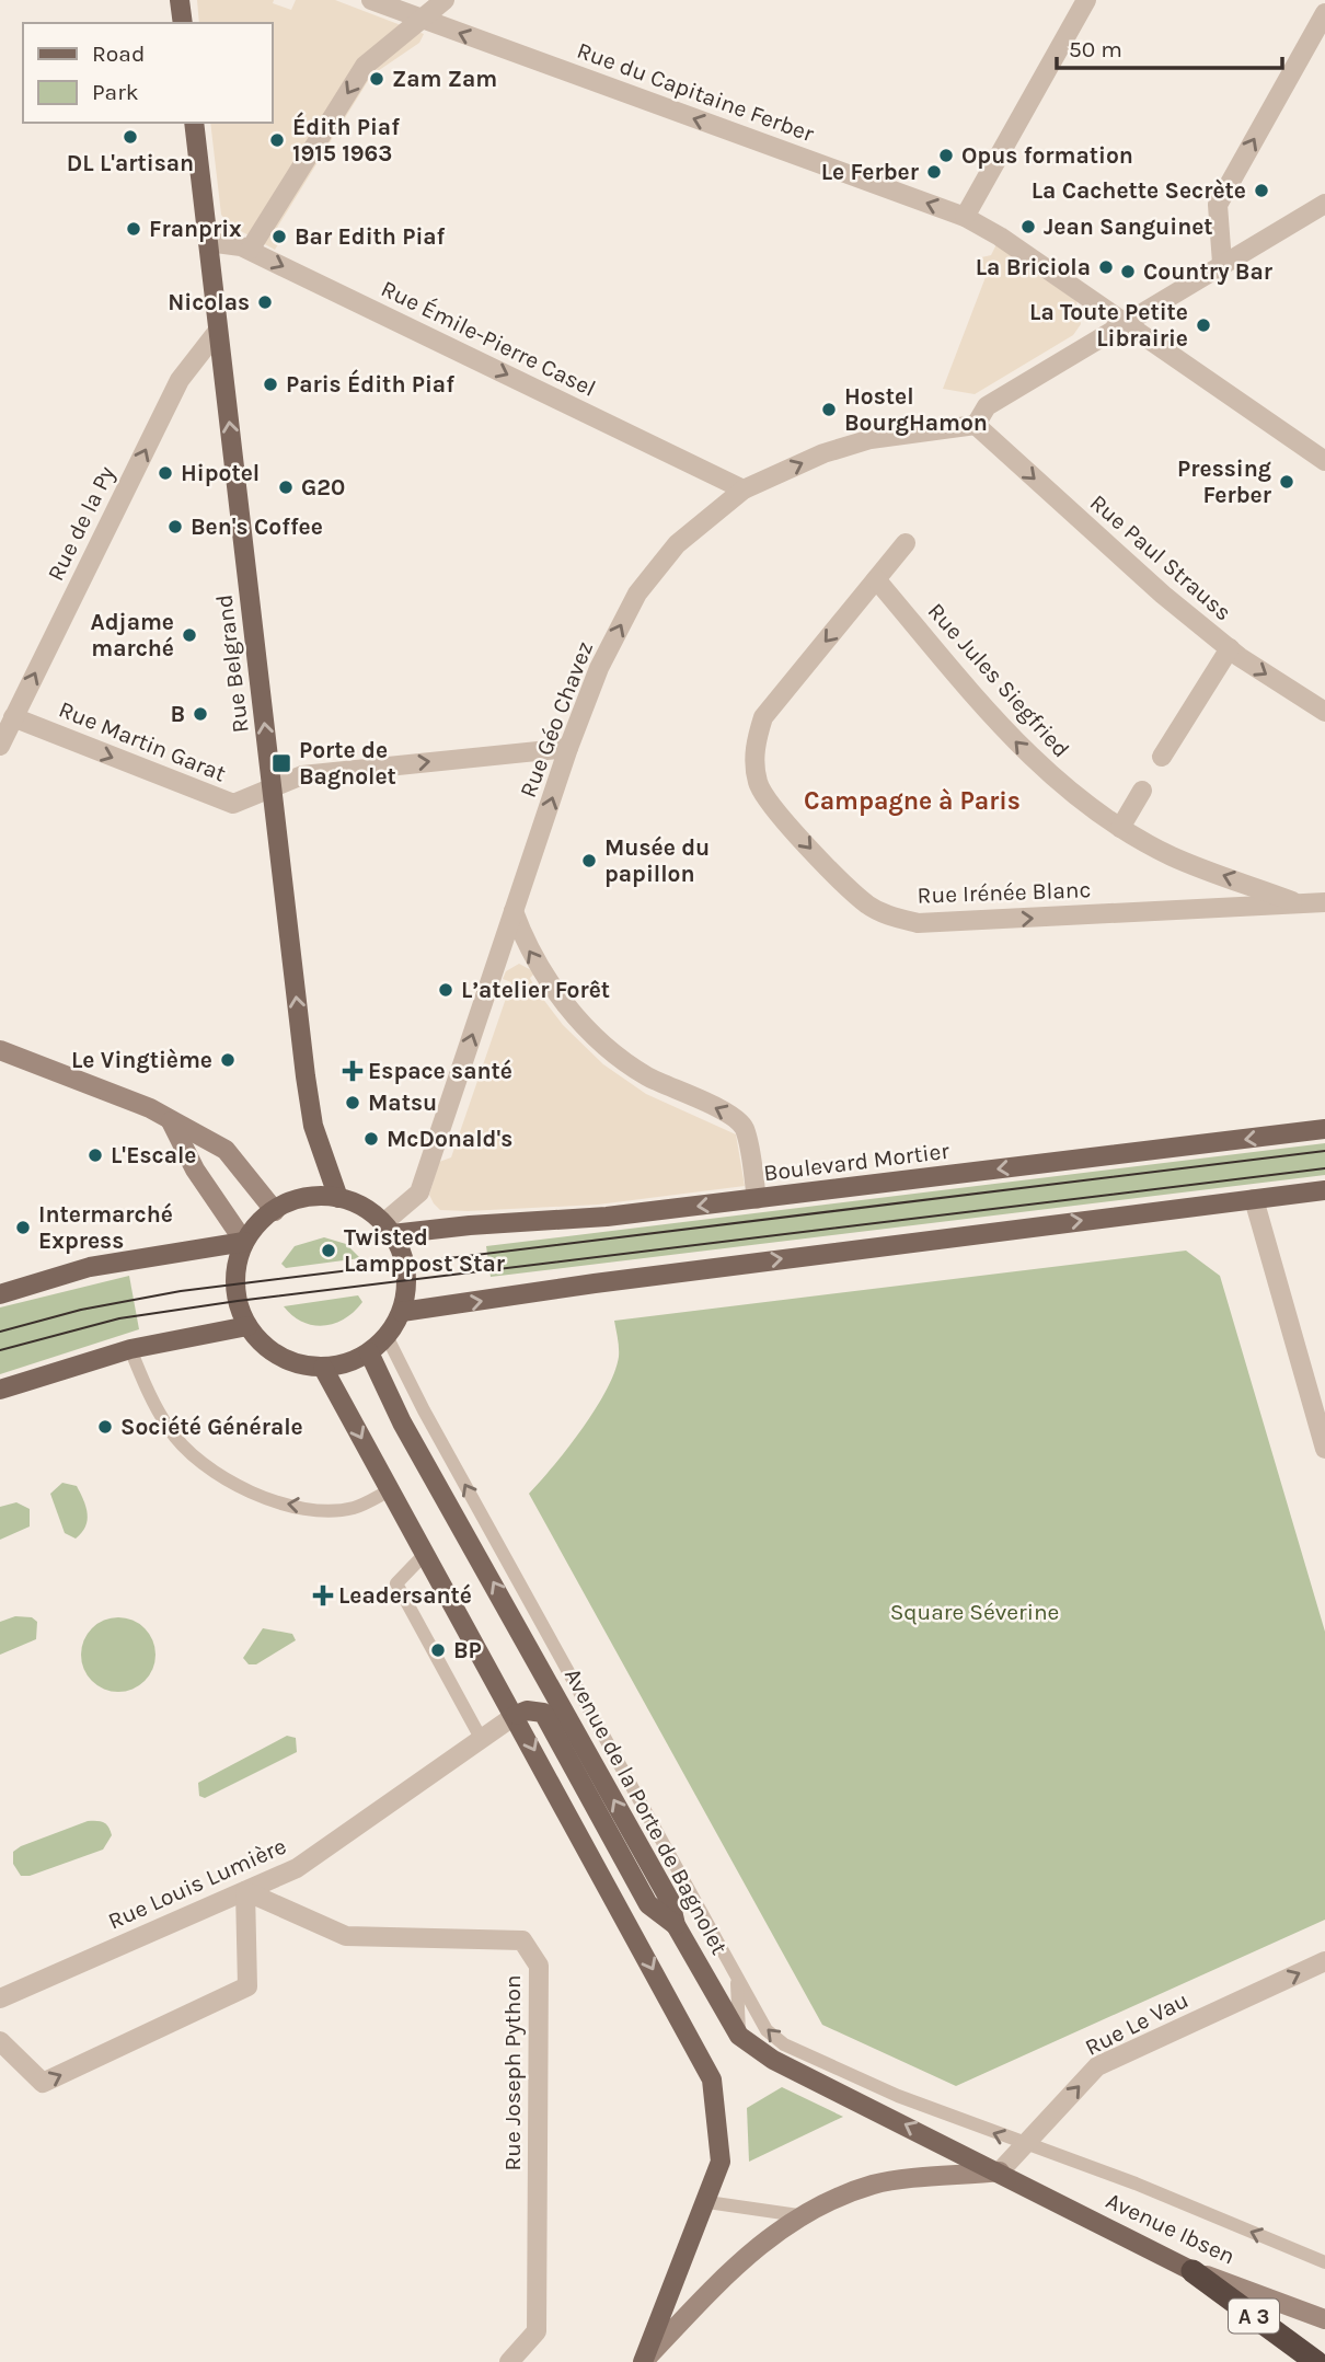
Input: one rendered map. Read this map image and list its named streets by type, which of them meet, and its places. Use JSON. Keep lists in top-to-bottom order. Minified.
{"streets":{"highway":["A 3"],"main road":["Rue Belgrand","Boulevard Mortier","Avenue de la Porte de Bagnolet","Avenue Ibsen"],"street":["Rue du Capitaine Ferber","Rue Émile-Pierre Casel","Rue de la Py","Rue Paul Strauss","Rue Jules Siegfried","Rue Géo Chavez","Rue Martin Garat","Rue Irénée Blanc","Rue Louis Lumière","Rue Le Vau","Rue Joseph Python"]},"crossings":[["Rue Émile-Pierre Casel","Rue Belgrand"],["Rue Émile-Pierre Casel","Rue Géo Chavez"],["Rue de la Py","Rue Belgrand"],["Rue de la Py","Rue Martin Garat"],["Rue Paul Strauss","Rue Géo Chavez"],["Rue Belgrand","Rue Géo Chavez"],["Rue Belgrand","Rue Martin Garat"],["Rue Belgrand","Boulevard Mortier"],["Rue Belgrand","Avenue de la Porte de Bagnolet"],["Rue Jules Siegfried","Rue Irénée Blanc"],["Rue Géo Chavez","Rue Martin Garat"],["Rue Géo Chavez","Boulevard Mortier"],["Rue Géo Chavez","Avenue de la Porte de Bagnolet"],["Boulevard Mortier","Avenue de la Porte de Bagnolet"],["Avenue de la Porte de Bagnolet","Rue Le Vau"],["Avenue de la Porte de Bagnolet","Avenue Ibsen"],["Rue Louis Lumière","Rue Joseph Python"],["Rue Le Vau","Avenue Ibsen"],["Avenue Ibsen","A 3"]],"one_way":["Rue du Capitaine Ferber","Rue Émile-Pierre Casel","Rue de la Py","Rue Paul Strauss","Rue Belgrand","Rue Jules Siegfried","Rue Géo Chavez","Rue Martin Garat","Rue Le Vau"],"districts":["Campagne à Paris"],"parks":["Square Séverine"],"places":{"other":["Zam Zam","DL L'artisan","Édith Piaf 1915 1963","Opus formation","Le Ferber","La Cachette Secrète","Jean Sanguinet","Franprix","Bar Edith Piaf","La Briciola","Country Bar","Nicolas","La Toute Petite Librairie","Paris Édith Piaf","Hostel BourgHamon","Hipotel","Pressing Ferber","G20","Ben's Coffee","Adjame marché","B","Musée du papillon","L’atelier Forêt","Le Vingtième","Matsu","McDonald's","L'Escale","Intermarché Express","Twisted Lamppost Star","Société Générale","BP"],"transit":["Porte de Bagnolet"],"health":["Espace santé","Leadersanté"]},"legend":["Road","Park"],"scale_bar":"50 m"}
